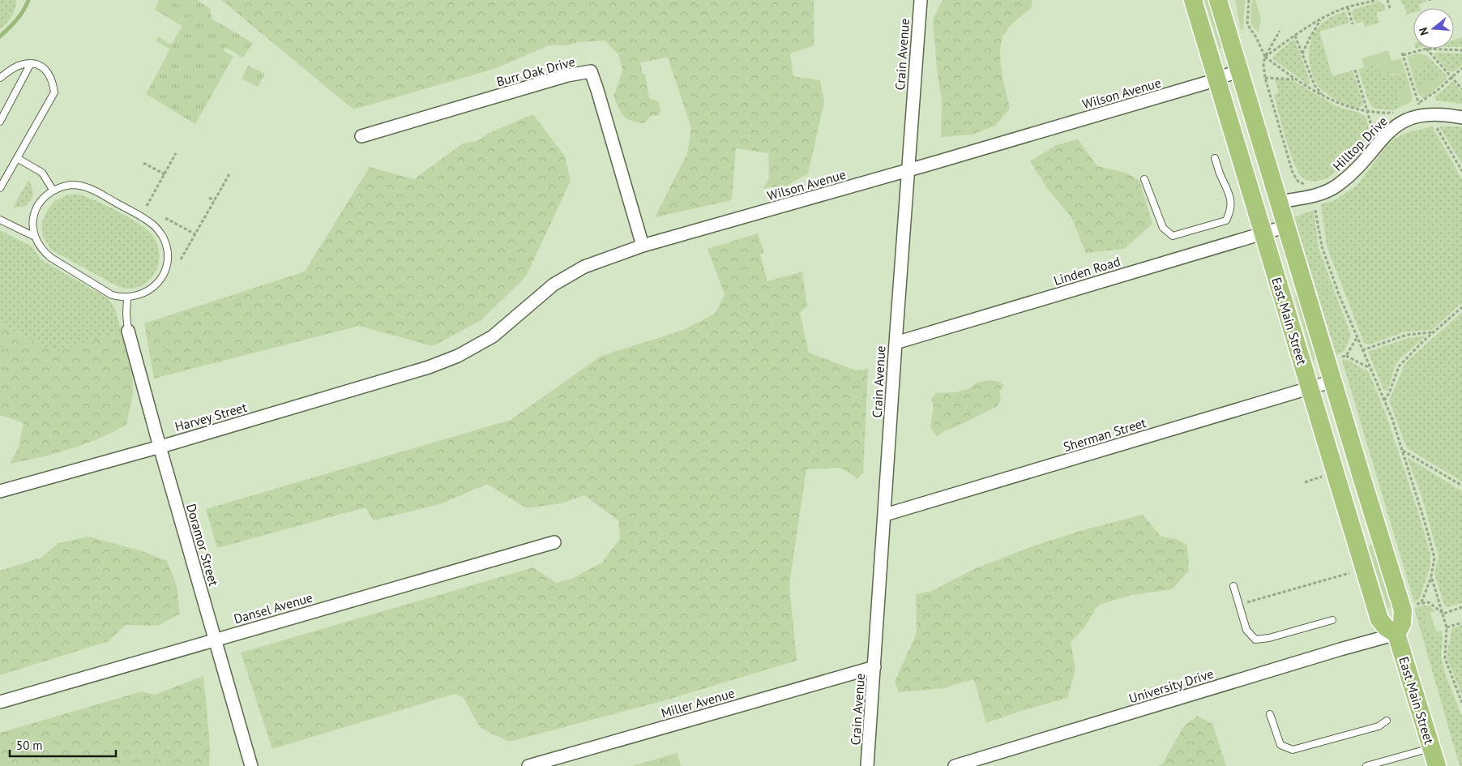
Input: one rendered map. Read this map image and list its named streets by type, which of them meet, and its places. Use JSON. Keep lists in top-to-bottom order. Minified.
{"streets":{"main road":["East Main Street"],"street":["Crain Avenue","Burr Oak Drive","Wilson Avenue","Hilltop Drive","Linden Road","Harvey Street","Sherman Street","Doramor Street","Dansel Avenue","University Drive","Miller Avenue"]},"crossings":[["Crain Avenue","Wilson Avenue"],["Crain Avenue","Linden Road"],["Crain Avenue","Sherman Street"],["Crain Avenue","Miller Avenue"],["Burr Oak Drive","Wilson Avenue"],["Wilson Avenue","East Main Street"],["Wilson Avenue","Harvey Street"],["Hilltop Drive","East Main Street"],["Linden Road","East Main Street"],["East Main Street","Sherman Street"],["East Main Street","University Drive"],["Harvey Street","Doramor Street"],["Doramor Street","Dansel Avenue"]],"scale_bar":"50 m","north":"left"}
